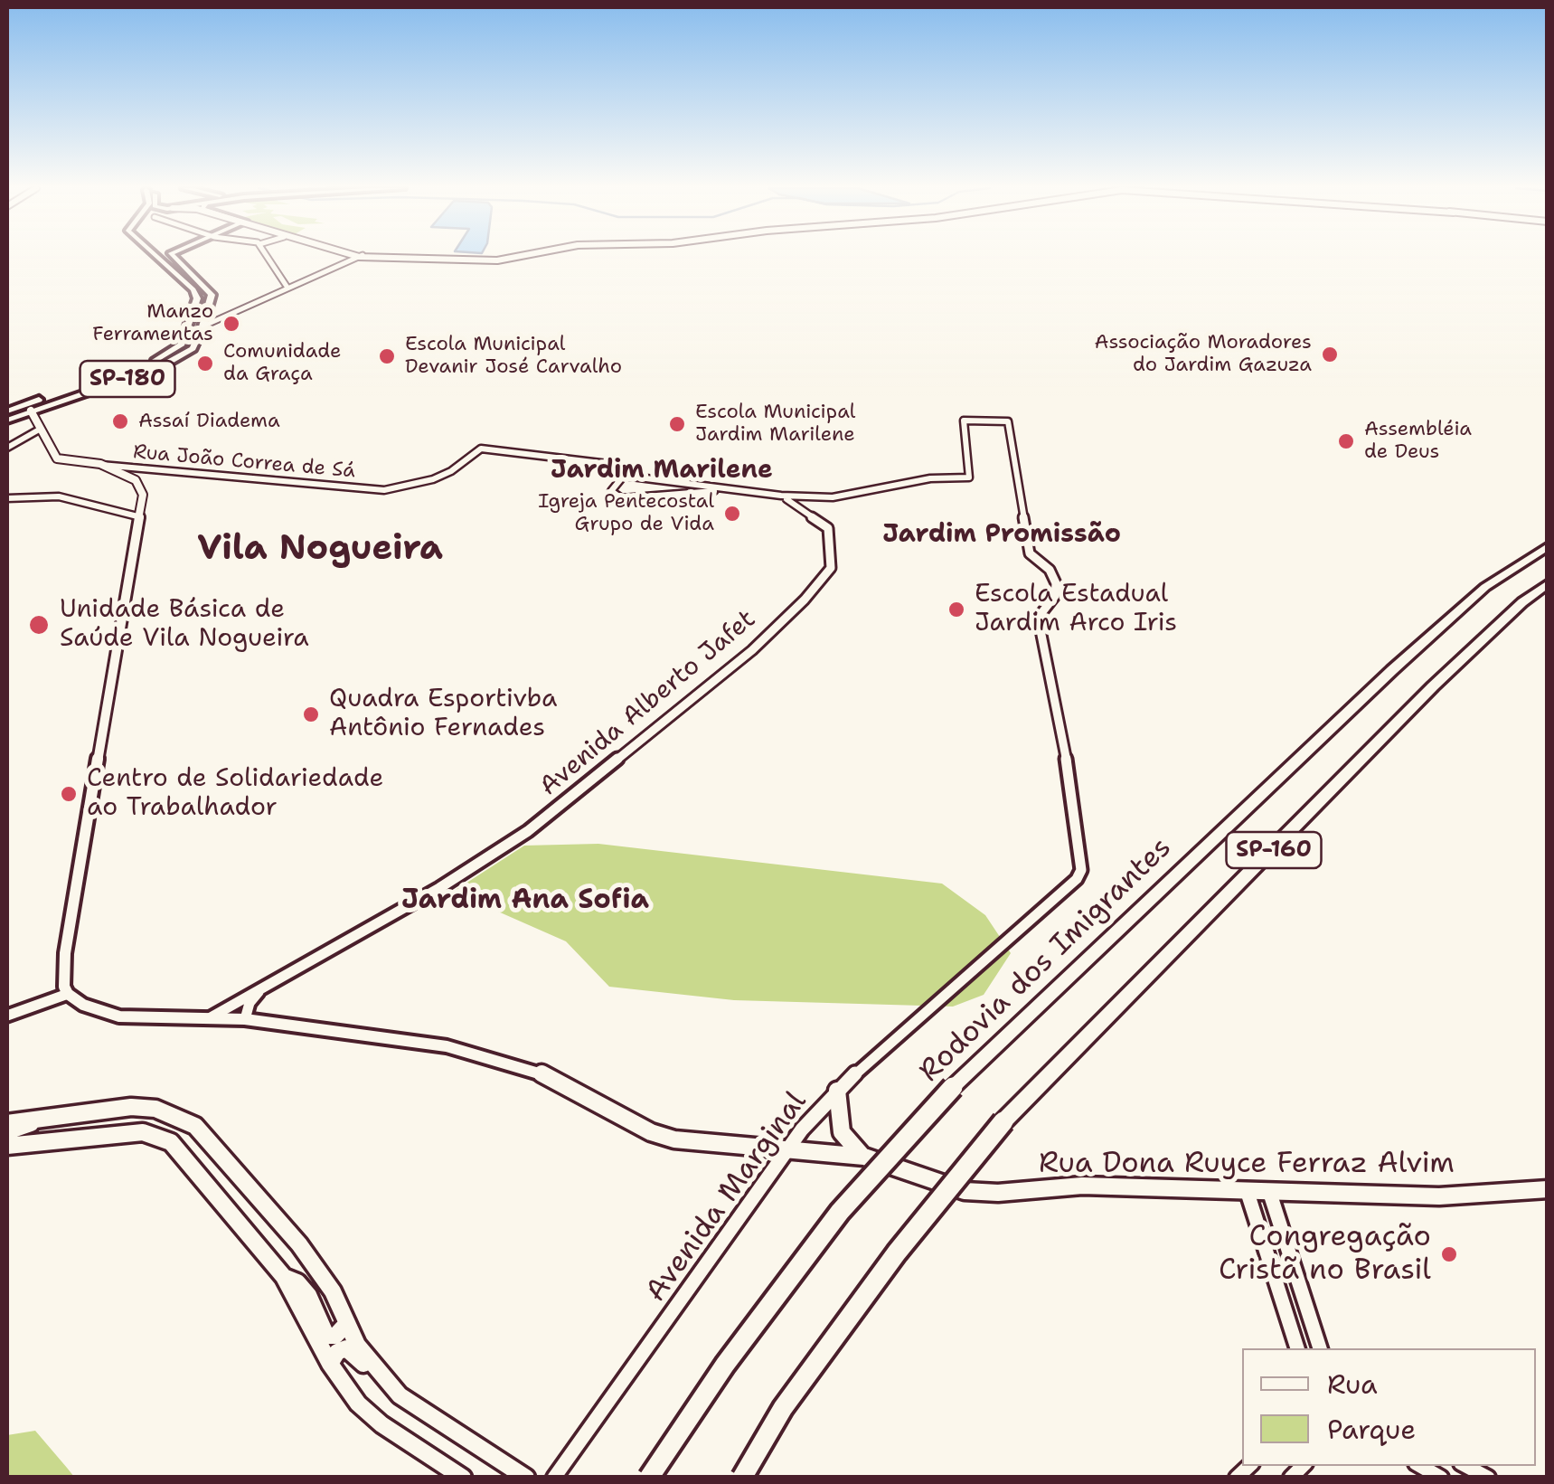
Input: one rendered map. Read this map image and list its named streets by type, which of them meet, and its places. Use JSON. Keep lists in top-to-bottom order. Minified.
{"streets":{"highway":["SP-160","Rodovia dos Imigrantes"],"main road":["SP-180","Rua Dona Ruyce Ferraz Alvim"],"street":["Rua João Correa de Sá","Avenida Alberto Jafet","Avenida Marginal"]},"crossings":[["Avenida Alberto Jafet","Rua Dona Ruyce Ferraz Alvim"],["Avenida Alberto Jafet","Avenida Marginal"],["Rua Dona Ruyce Ferraz Alvim","Avenida Marginal"]],"districts":["Jardim Marilene","Jardim Promissão","Vila Nogueira","Jardim Ana Sofia"],"places":["Manzo Ferramentas","Associação Moradores do Jardim Gazuza","Escola Municipal Devanir José Carvalho","Comunidade da Graça","Assaí Diadema","Escola Municipal Jardim Marilene","Assembléia de Deus","Igreja Pentecostal Grupo de Vida","Escola Estadual Jardim Arco Iris","Unidade Básica de Saúde Vila Nogueira","Quadra Esportivba Antônio Fernades","Centro de Solidariedade ao Trabalhador","Congregação Cristã no Brasil"],"legend":["Rua","Parque"]}
